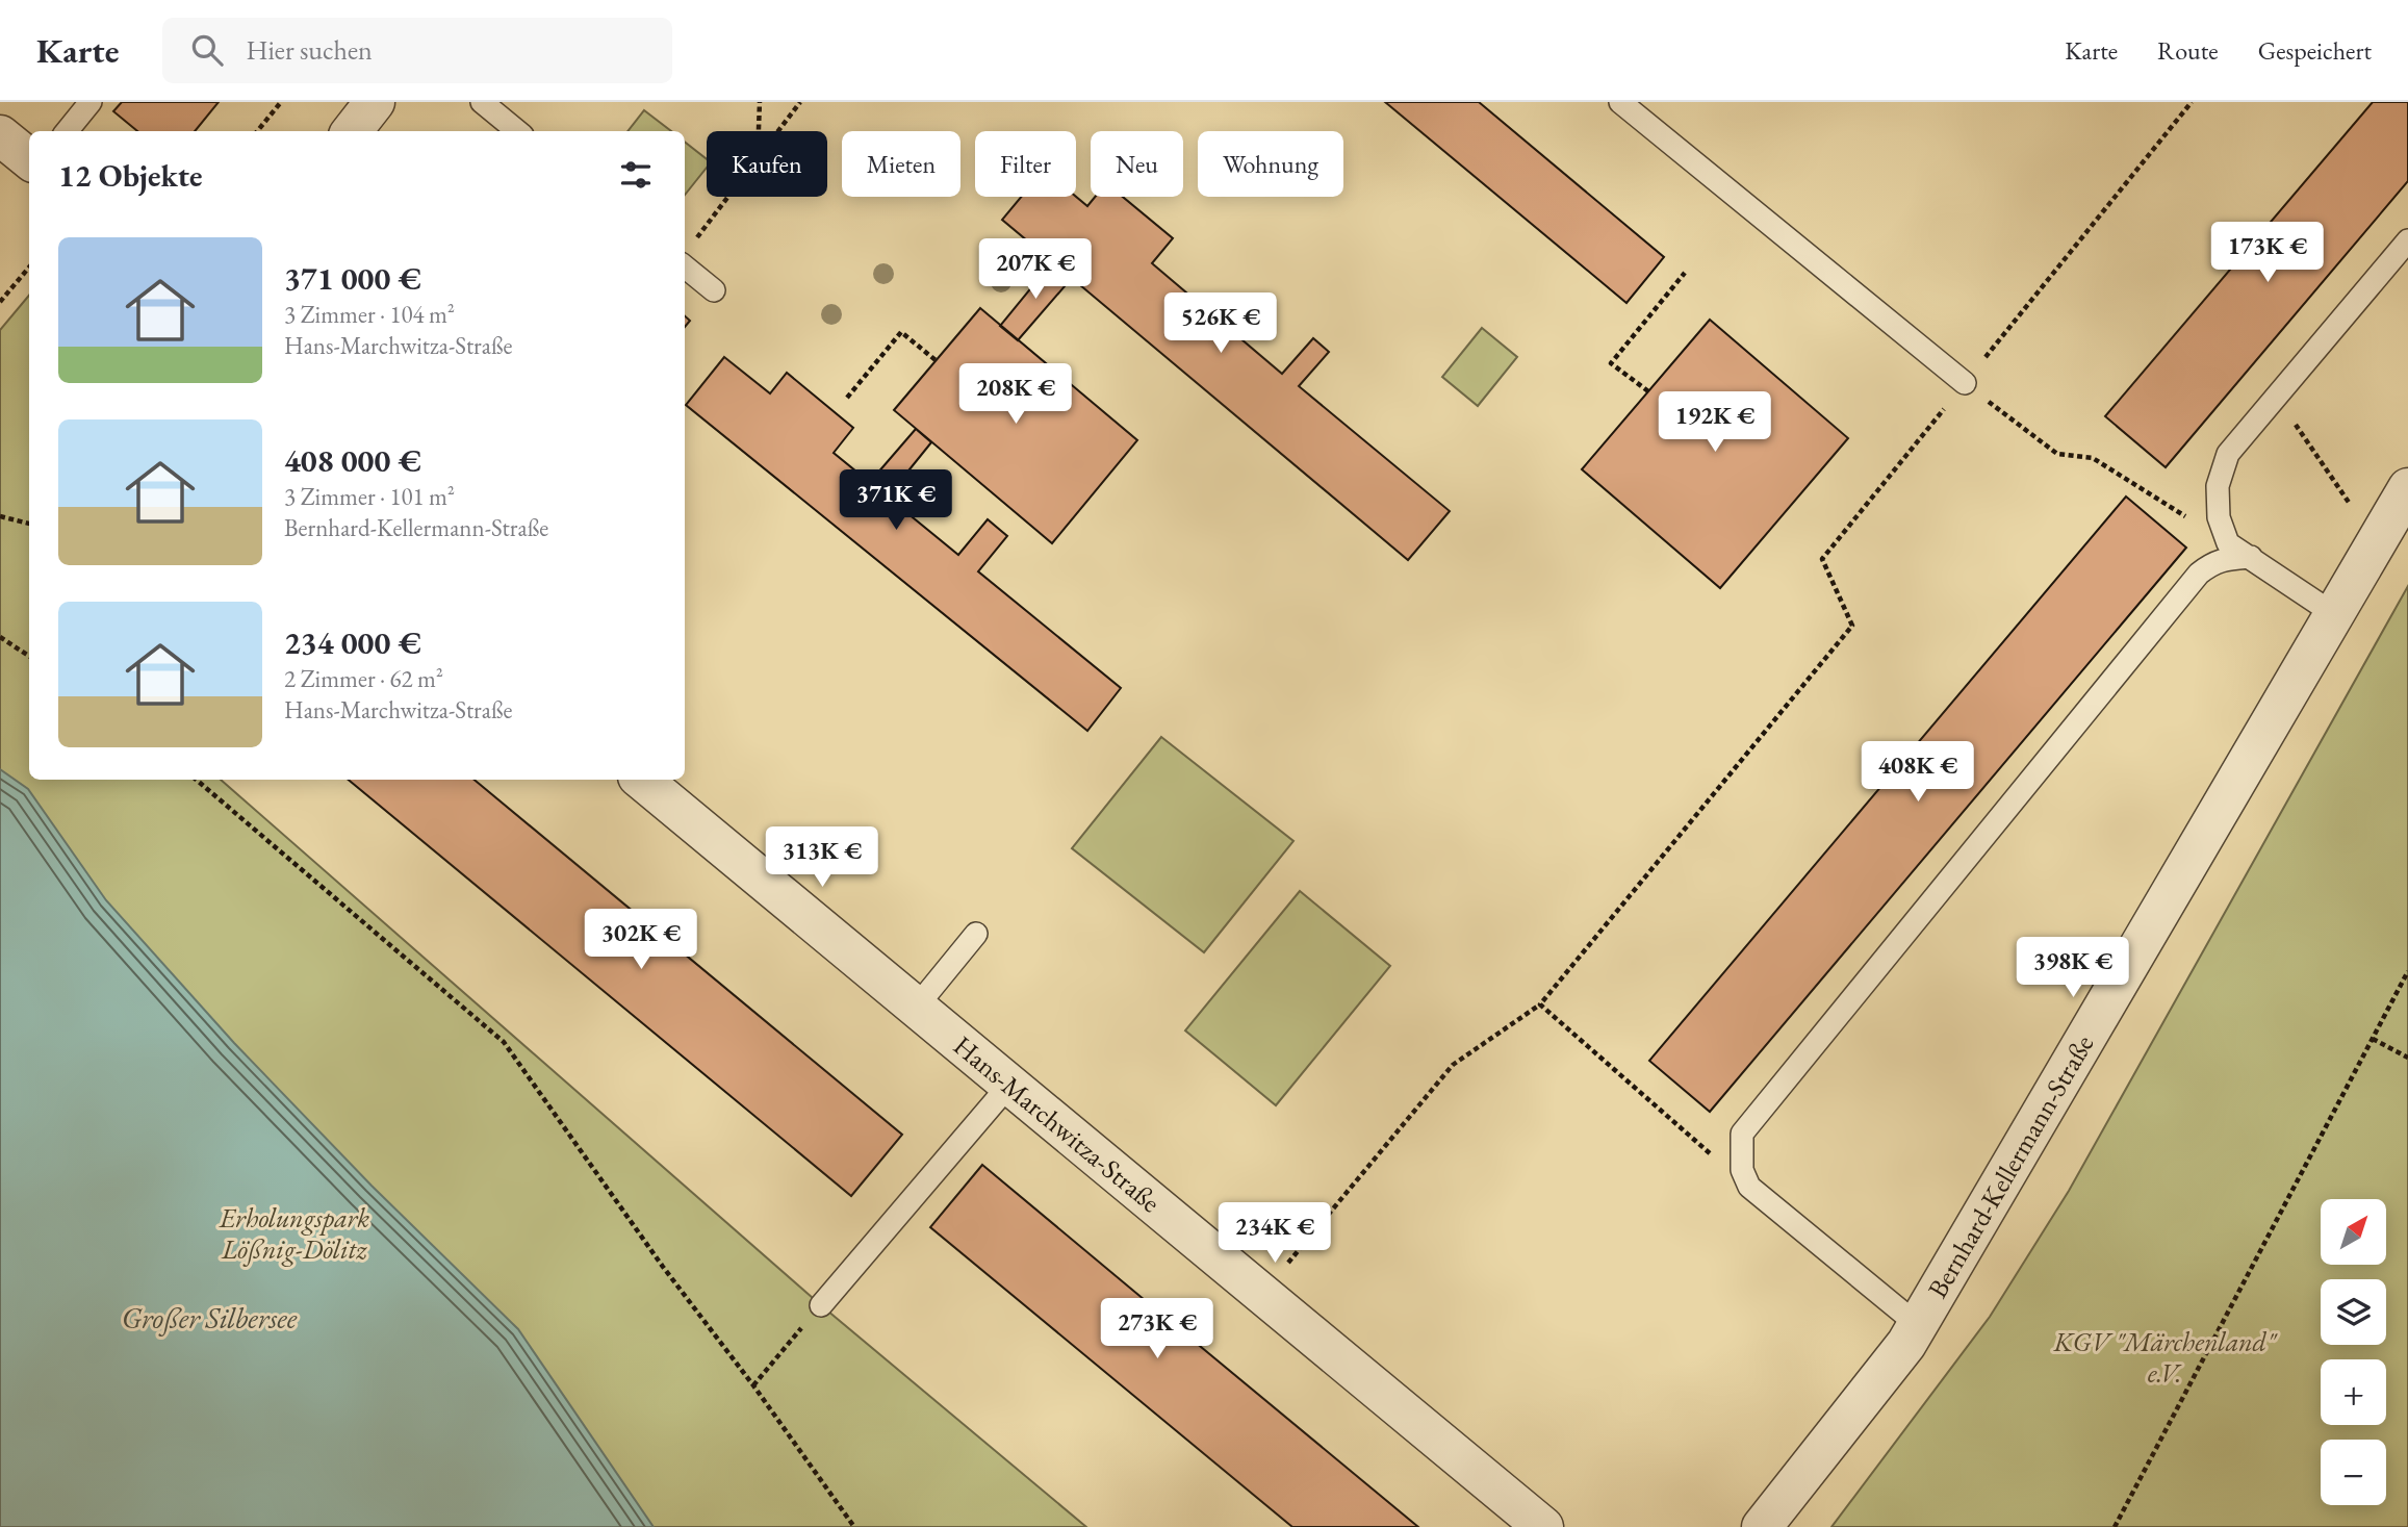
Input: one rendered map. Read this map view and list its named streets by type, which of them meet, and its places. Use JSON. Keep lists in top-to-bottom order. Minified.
{"streets":{"street":["Hans-Marchwitza-Straße","Bernhard-Kellermann-Straße"]},"water":["Großer Silbersee"],"parks":["Erholungspark Lößnig-Dölitz","KGV \"Märchenland\" e.V."],"north":"top right","page":{"header":"Karte","search":"Hier suchen","nav":["Karte","Route","Gespeichert"],"chip":["Kaufen","Mieten","Filter","Neu","Wohnung"],"heading":"12 Objekte","list":[{"name":"371 000 €","note":"3 Zimmer · 104 m² · Hans-Marchwitza-Straße"},{"name":"408 000 €","note":"3 Zimmer · 101 m² · Bernhard-Kellermann-Straße"},{"name":"234 000 €","note":"2 Zimmer · 62 m² · Hans-Marchwitza-Straße"}],"price":["173K €","207K €","526K €","208K €","192K €","371K €","408K €","313K €","302K €","398K €","234K €","273K €"],"map_buttons":["+","−"]}}
